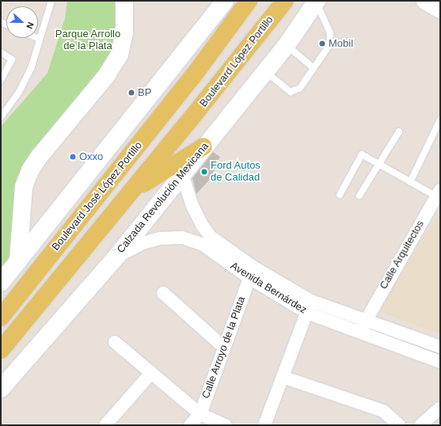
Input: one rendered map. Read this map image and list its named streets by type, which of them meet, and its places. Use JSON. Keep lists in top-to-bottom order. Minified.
{"streets":{"main road":["Boulevard López Portillo","Boulevard José López Portillo"],"street":["Calzada Revolución Mexicana","Calle Arquitectos","Avenida Bernárdez","Calle Arroyo de la Plata"]},"crossings":[["Calzada Revolución Mexicana","Avenida Bernárdez"],["Calle Arquitectos","Avenida Bernárdez"],["Avenida Bernárdez","Calle Arroyo de la Plata"]],"parks":["Parque Arrollo de la Plata"],"places":["Mobil","BP","Oxxo","Ford Autos de Calidad"],"north":"right"}
